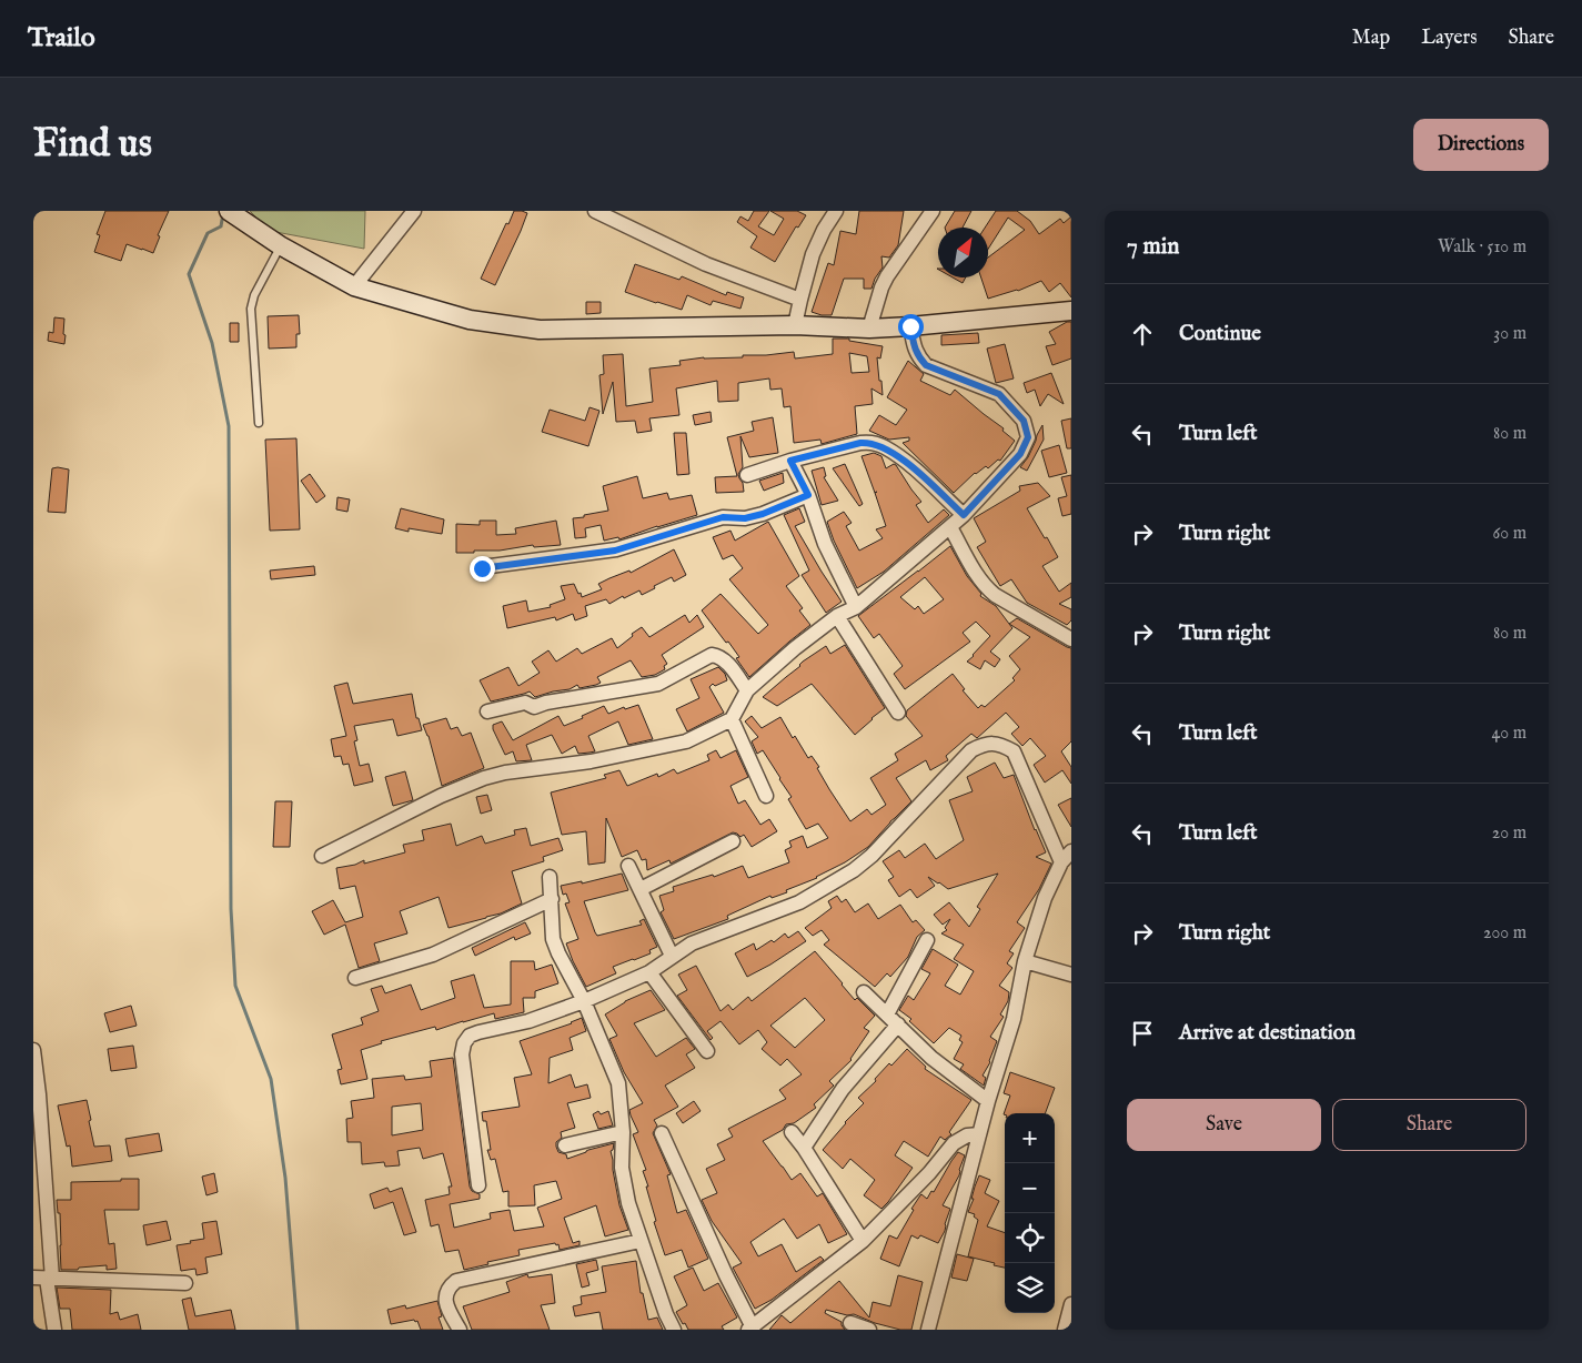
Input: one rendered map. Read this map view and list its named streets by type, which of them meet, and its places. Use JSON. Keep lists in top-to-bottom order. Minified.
{"north":"top right","page":{"header":"Trailo","nav":["Map","Layers","Share"],"buttons":["Directions",["Save","Share"]],"title":"Find us","heading":["7 min","Walk · 510 m"],"list":[["Continue","30 m"],["Turn left","80 m"],["Turn right","60 m"],["Turn right","80 m"],["Turn left","40 m"],["Turn left","20 m"],["Turn right","200 m"],"Arrive at destination"],"map_buttons":["+","−"]}}
